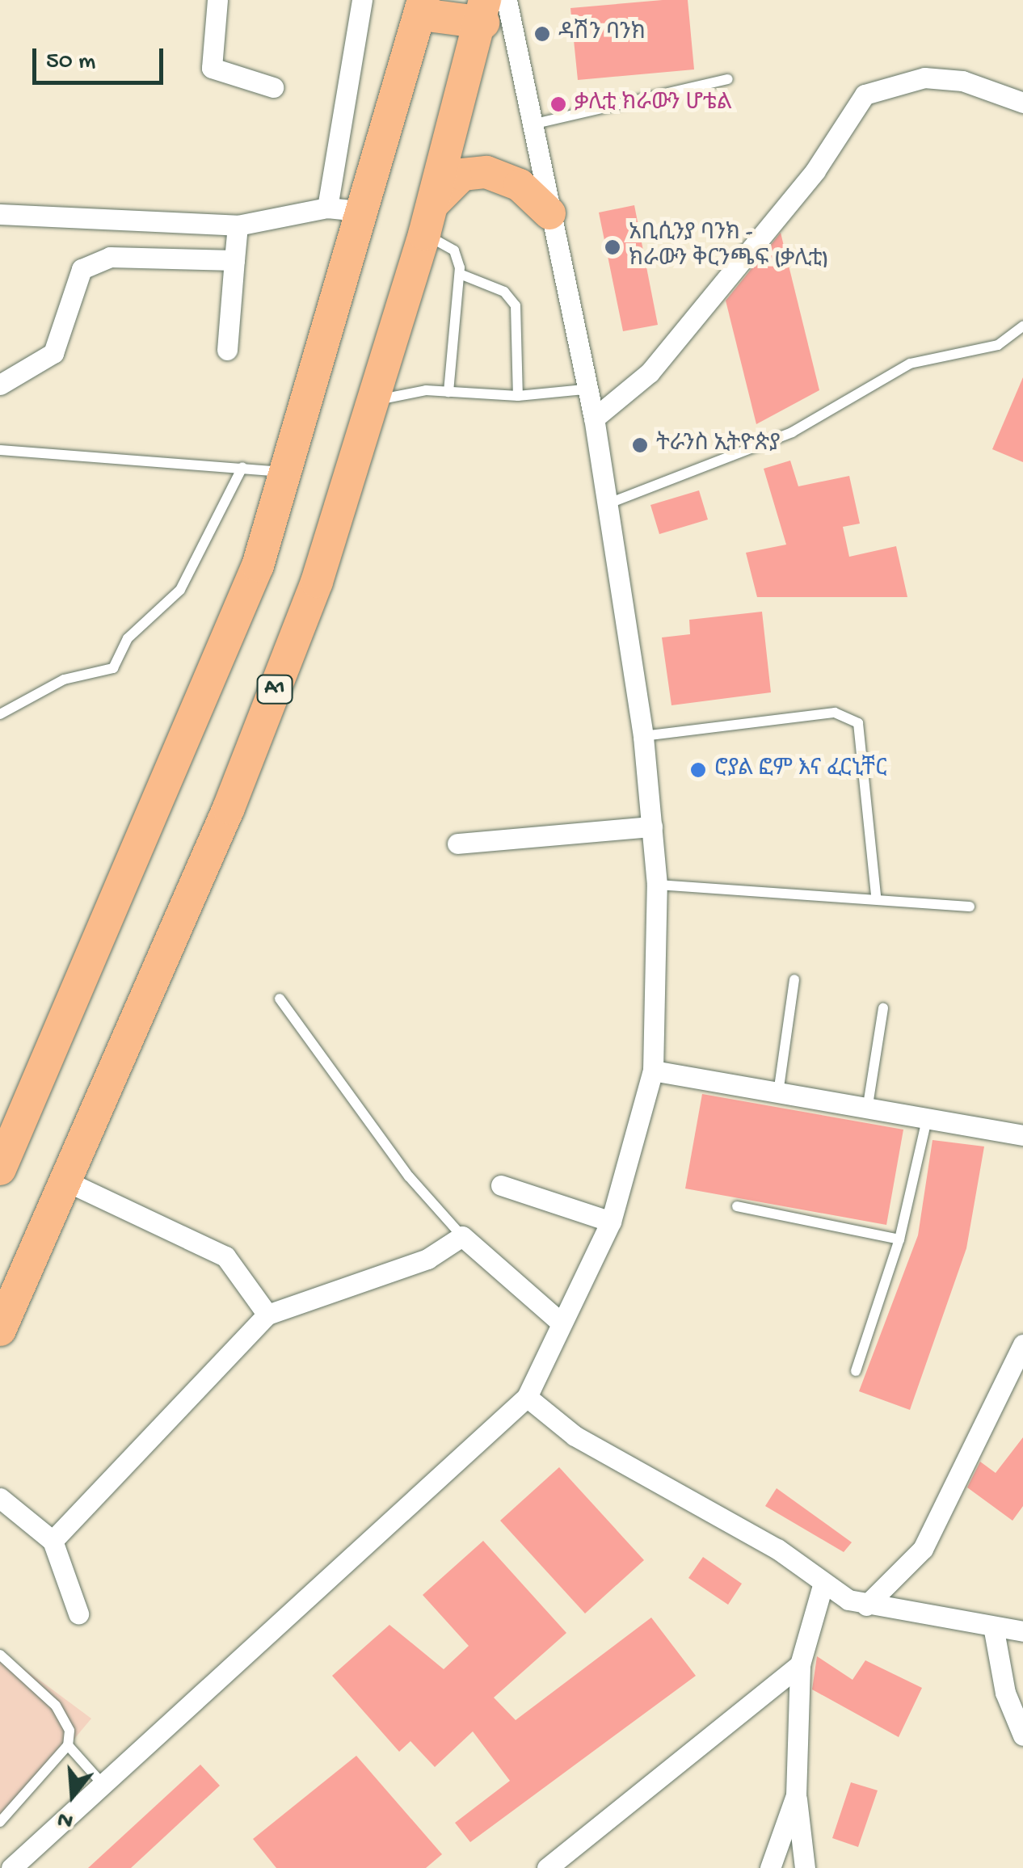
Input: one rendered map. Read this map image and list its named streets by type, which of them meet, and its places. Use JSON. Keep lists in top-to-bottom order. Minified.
{"streets":{"main road":["A1"]},"places":["ዳሽን ባንክ","ቃሊቲ ክራውን ሆቴል","አቢሲንያ ባንክ - ክራውን ቅርንጫፍ (ቃሊቲ)","ትራንስ ኢትዮጵያ","ሮያል ፎም እና ፈርኒቸር"],"scale_bar":"50 m","north":"bottom"}
